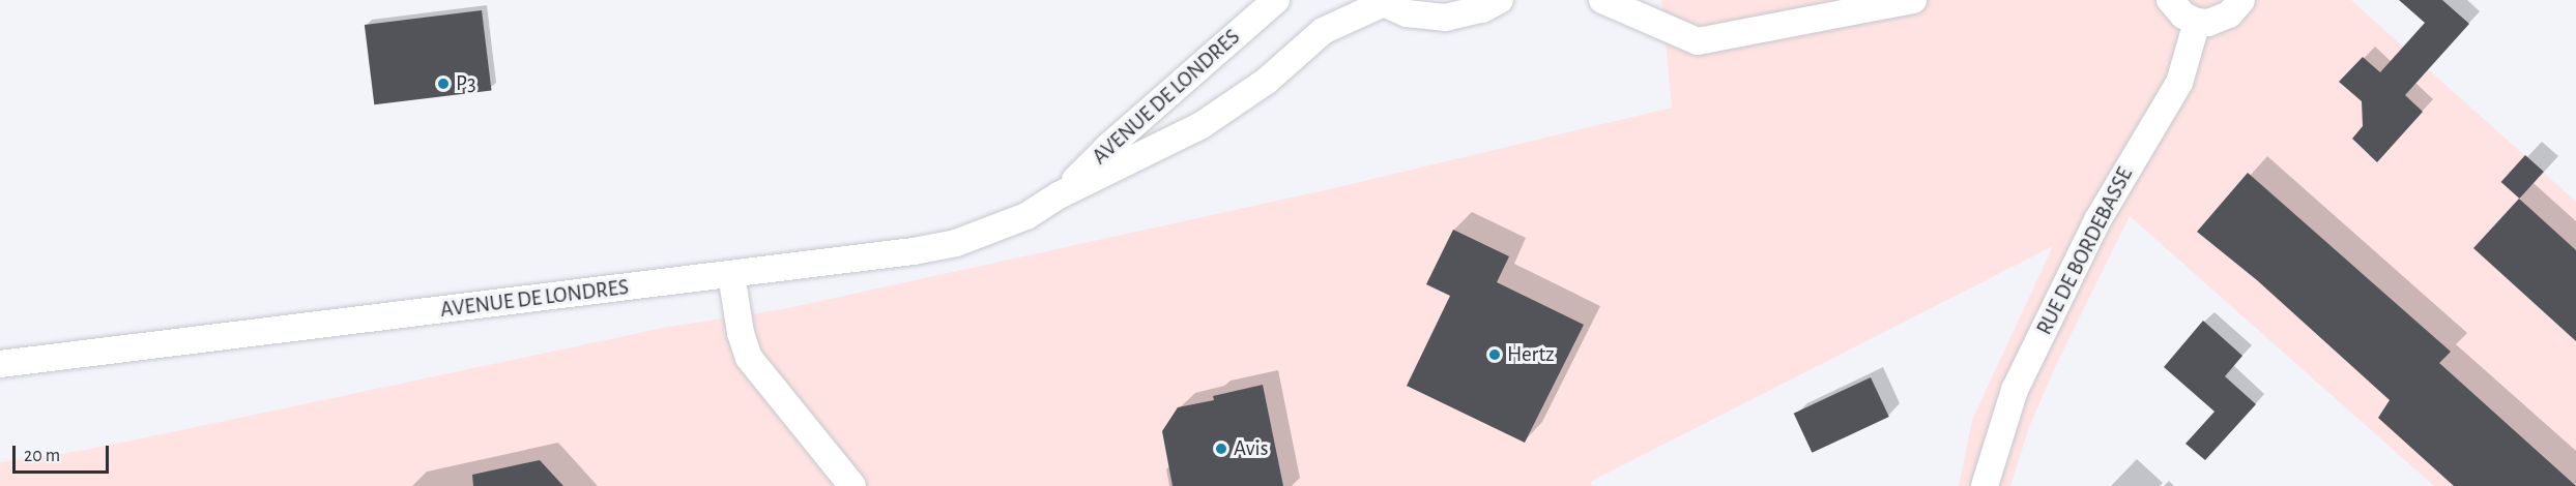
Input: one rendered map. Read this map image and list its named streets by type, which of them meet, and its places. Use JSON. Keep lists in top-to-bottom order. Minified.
{"streets":{"street":["AVENUE DE LONDRES","RUE DE BORDEBASSE"]},"places":["P3","Hertz","Avis"],"scale_bar":"20 m"}
